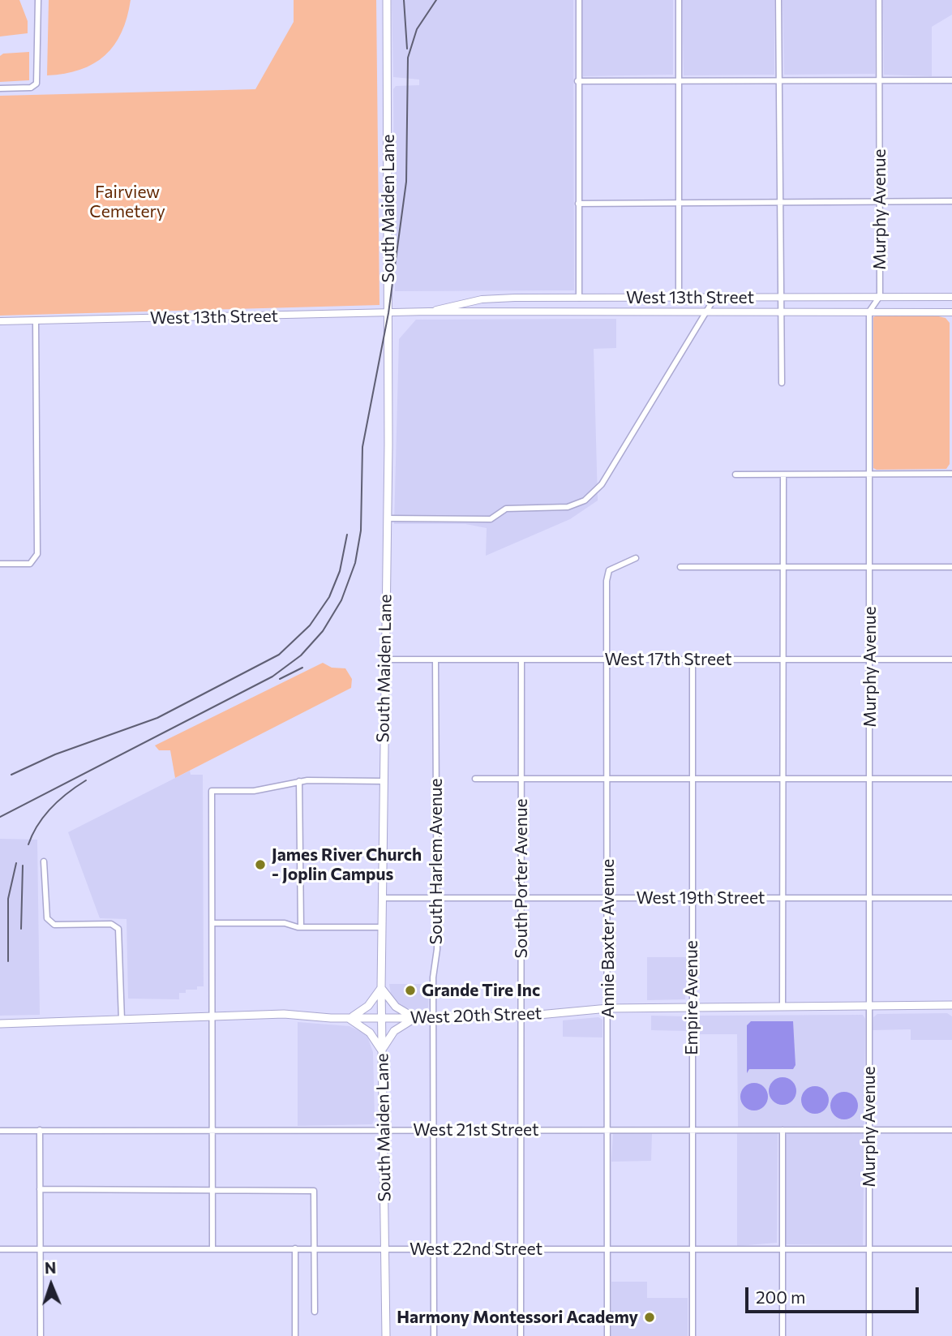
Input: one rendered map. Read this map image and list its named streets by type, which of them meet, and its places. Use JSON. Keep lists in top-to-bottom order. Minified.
{"streets":{"main road":["South Maiden Lane","West 20th Street"],"street":["Murphy Avenue","West 13th Street","West 17th Street","South Harlem Avenue","South Porter Avenue","West 19th Street","Annie Baxter Avenue","Empire Avenue","West 21st Street","West 22nd Street"]},"crossings":[["South Maiden Lane","West 13th Street"],["South Maiden Lane","West 17th Street"],["South Maiden Lane","West 19th Street"],["South Maiden Lane","West 20th Street"],["South Maiden Lane","West 21st Street"],["South Maiden Lane","West 22nd Street"],["Murphy Avenue","West 13th Street"],["Murphy Avenue","West 17th Street"],["Murphy Avenue","West 19th Street"],["Murphy Avenue","West 20th Street"],["Murphy Avenue","West 21st Street"],["Murphy Avenue","West 22nd Street"],["West 17th Street","South Harlem Avenue"],["West 17th Street","South Porter Avenue"],["West 17th Street","Annie Baxter Avenue"],["West 17th Street","Empire Avenue"],["South Harlem Avenue","West 19th Street"],["South Harlem Avenue","West 20th Street"],["South Harlem Avenue","West 21st Street"],["South Harlem Avenue","West 22nd Street"],["South Porter Avenue","West 19th Street"],["South Porter Avenue","West 20th Street"],["South Porter Avenue","West 21st Street"],["South Porter Avenue","West 22nd Street"],["West 19th Street","Annie Baxter Avenue"],["West 19th Street","Empire Avenue"],["Annie Baxter Avenue","West 20th Street"],["Annie Baxter Avenue","West 21st Street"],["Annie Baxter Avenue","West 22nd Street"],["Empire Avenue","West 20th Street"],["Empire Avenue","West 21st Street"],["Empire Avenue","West 22nd Street"]],"parks":["Fairview Cemetery"],"places":["James River Church - Joplin Campus","Grande Tire Inc","Harmony Montessori Academy"],"scale_bar":"200 m","north":"top"}
